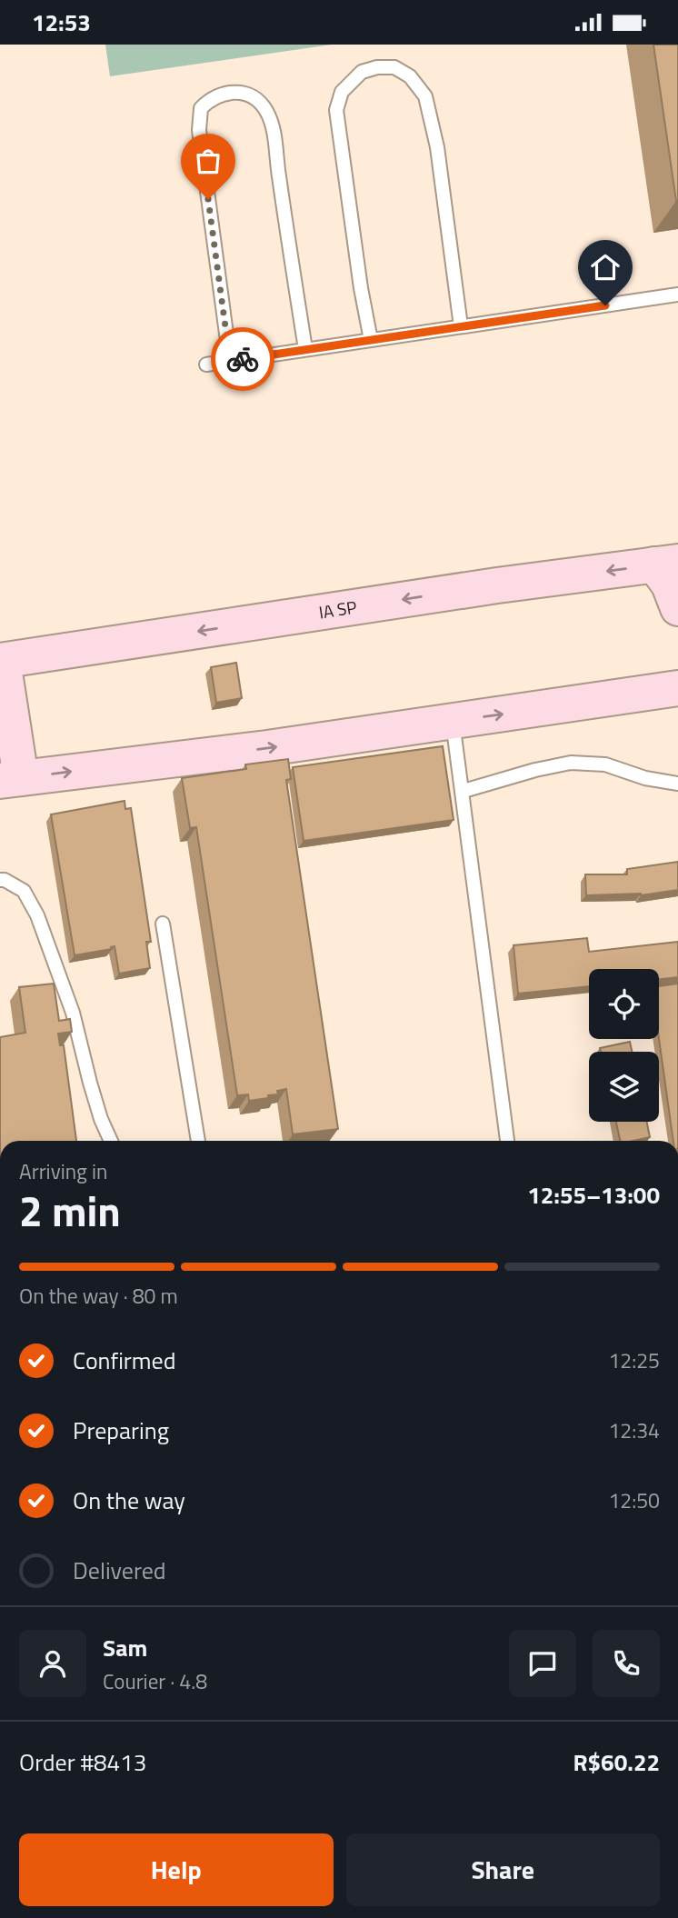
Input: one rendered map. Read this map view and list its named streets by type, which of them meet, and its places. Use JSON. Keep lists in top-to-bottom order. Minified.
{"streets":{"street":["IA SP"]},"page":{"status":"12:53","heading":["2 min","Arriving in","12:55–13:00"],"panel":["Sam","Courier · 4.8","Order #8413","R$60.22"],"bar":"On the way · 80 m","list":[["Confirmed","12:25"],["Preparing","12:34"],["On the way","12:50"],"Delivered"],"buttons":["Help","Share"]}}
